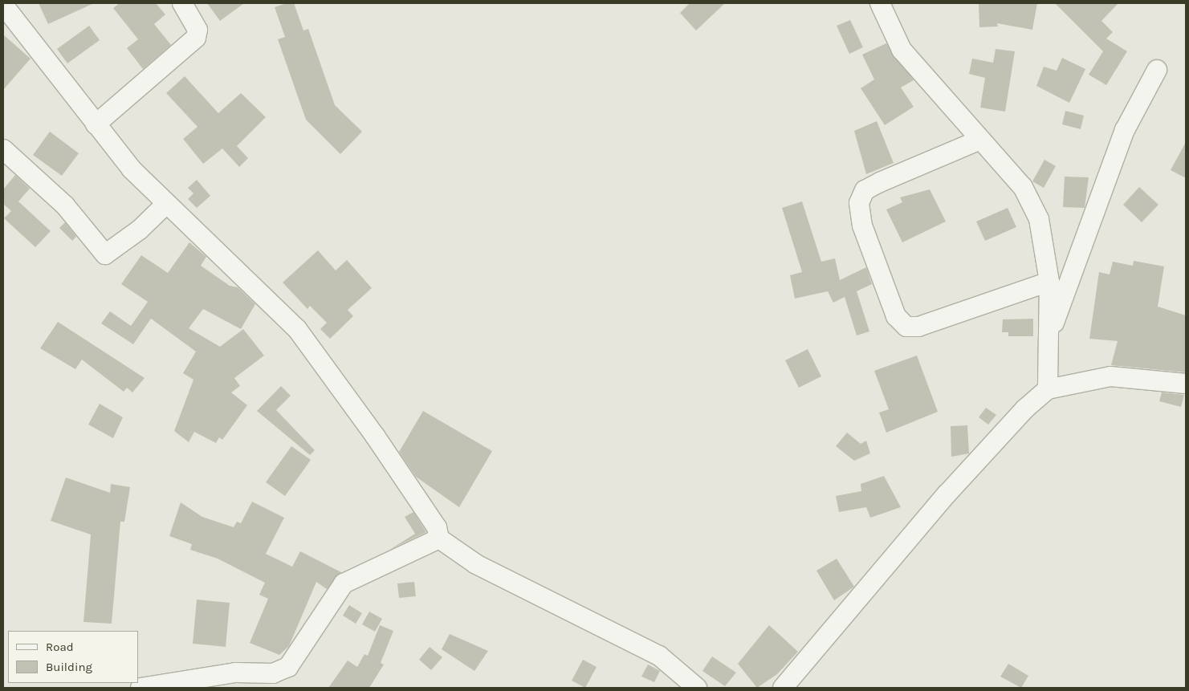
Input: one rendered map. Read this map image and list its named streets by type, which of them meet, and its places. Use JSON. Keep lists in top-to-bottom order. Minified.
{"legend":["Road","Building"]}
